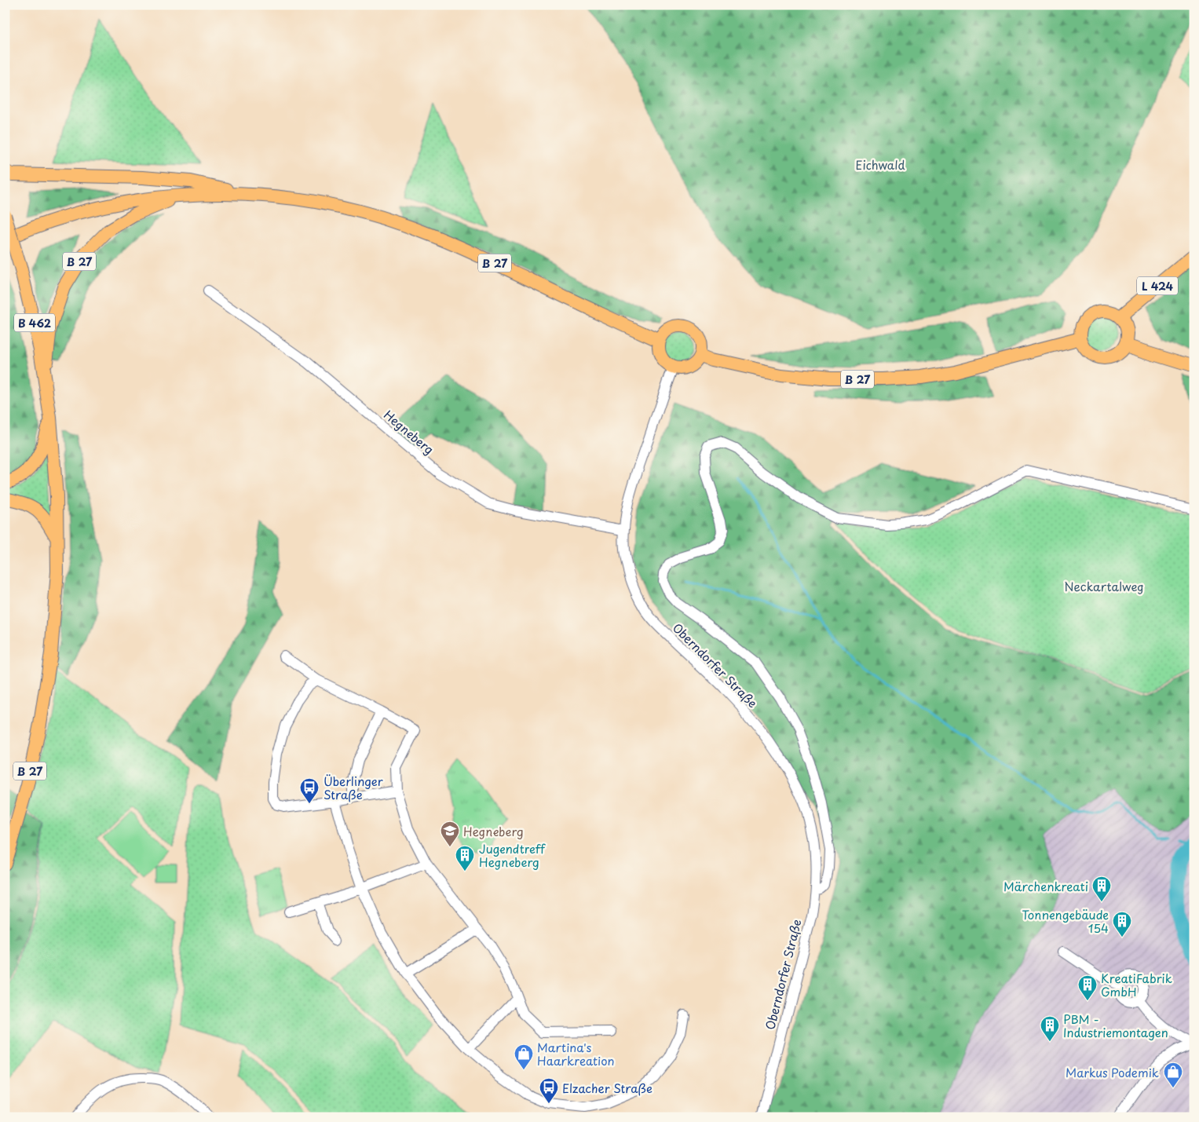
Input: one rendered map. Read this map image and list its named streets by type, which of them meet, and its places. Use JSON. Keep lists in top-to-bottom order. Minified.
{"streets":{"main road":["B 27","L 424","B 462"],"street":["Hegneberg","Oberndorfer Straße"]},"crossings":[["B 27","L 424"],["B 27","B 462"],["B 27","Oberndorfer Straße"],["Hegneberg","Oberndorfer Straße"]],"parks":["Eichwald","Neckartalweg"],"places":{"bus stop":["Überlinger Straße","Elzacher Straße"],"school or university":["Hegneberg"],"building":["Jugendtreff Hegneberg","Märchenkreati","Tonnengebäude 154","KreatiFabrik GmbH","PBM - Industriemontagen"],"shop":["Martina's Haarkreation","Markus Podemik"]}}
